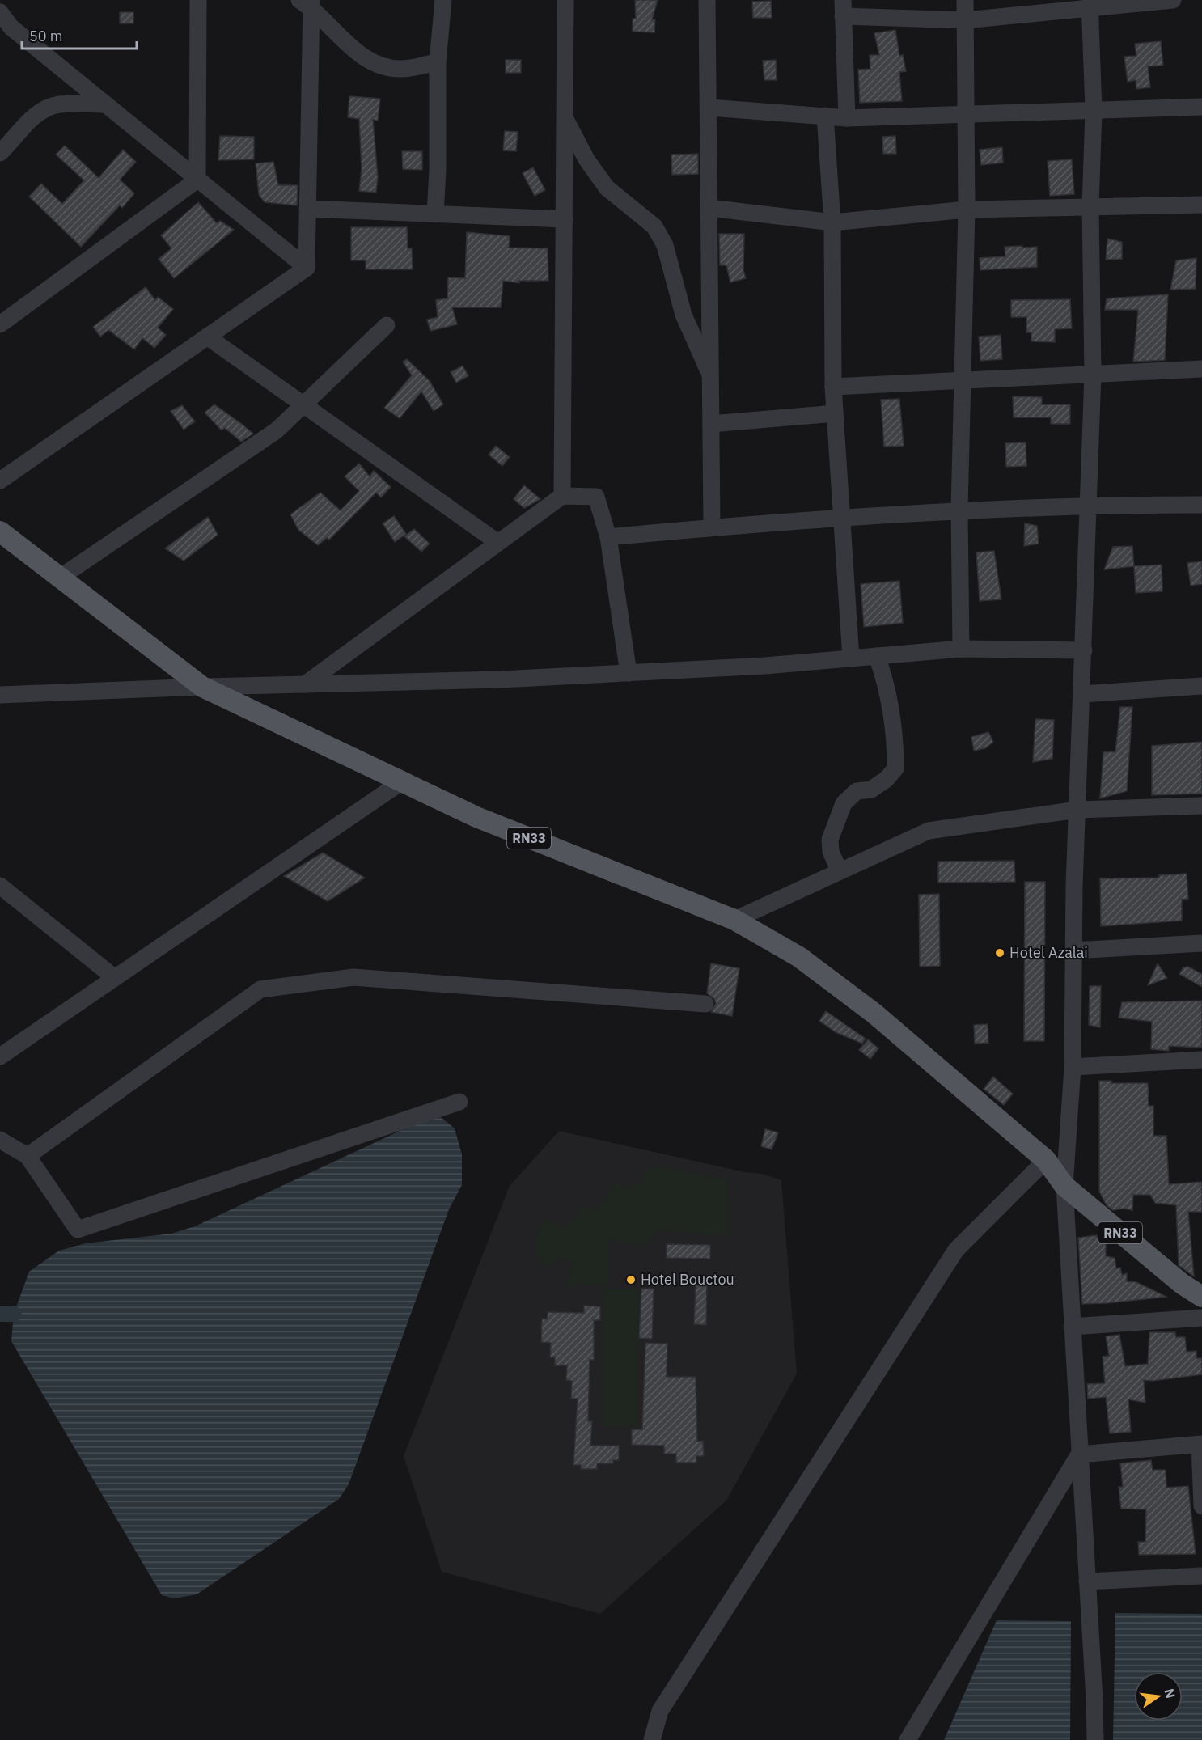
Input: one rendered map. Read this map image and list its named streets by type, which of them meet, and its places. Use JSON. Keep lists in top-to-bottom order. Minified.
{"streets":{"main road":["RN33"]},"places":["Hotel Azalai","Hotel Bouctou"],"scale_bar":"50 m","north":"right"}
